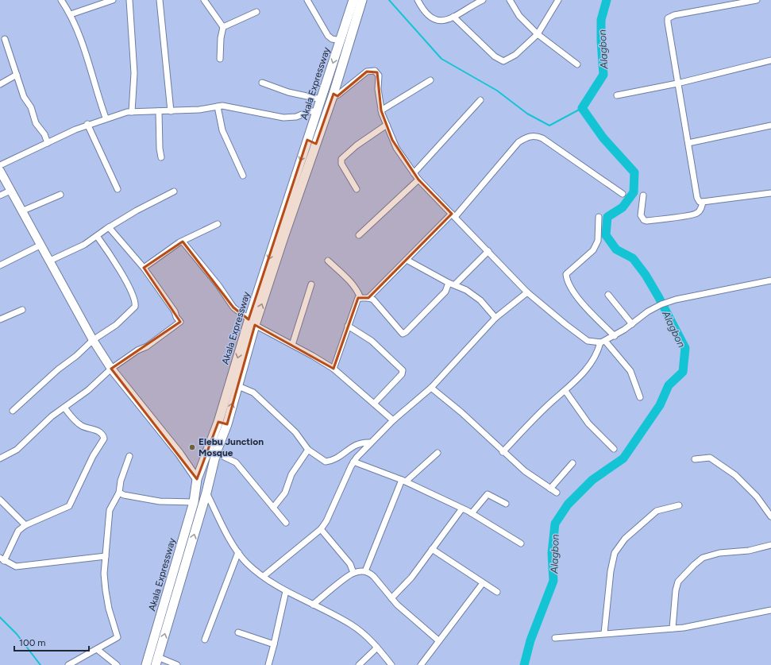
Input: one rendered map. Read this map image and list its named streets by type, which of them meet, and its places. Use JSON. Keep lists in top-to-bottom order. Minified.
{"streets":{"main road":["Akala Expressway"]},"water":["Alagbon"],"places":["Elebu Junction Mosque"],"scale_bar":"100 m"}
